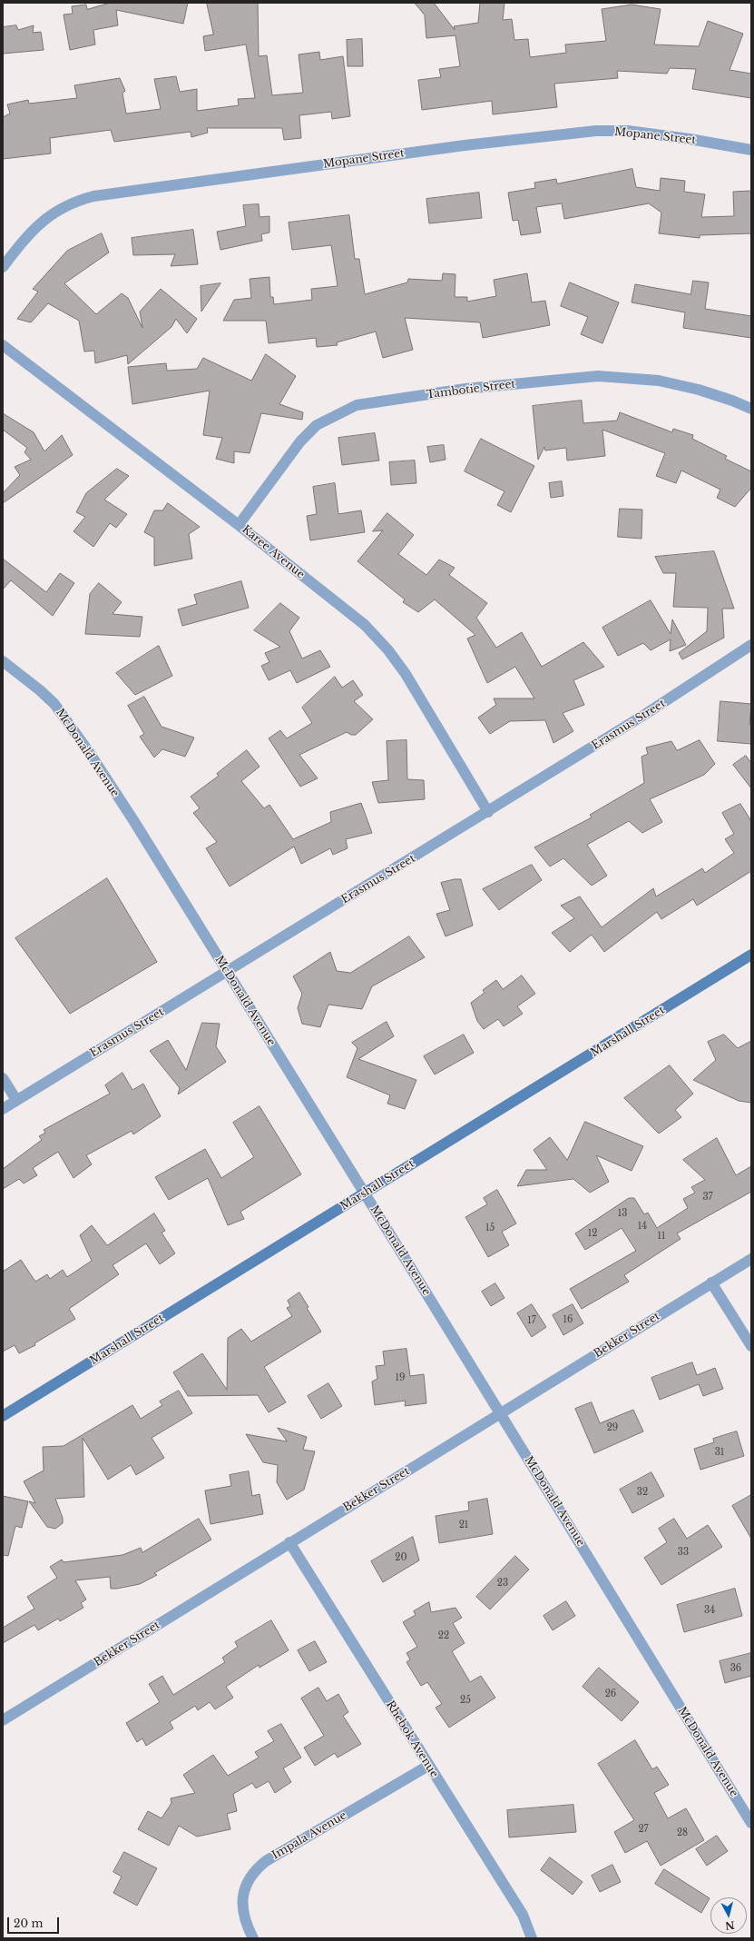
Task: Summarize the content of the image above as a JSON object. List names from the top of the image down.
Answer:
{
  "streets": {
    "street": [
      "Mopane Street",
      "Tambotie Street",
      "Karee Avenue",
      "Erasmus Street",
      "McDonald Avenue",
      "Marshall Street",
      "Bekker Street",
      "Rhebok Avenue",
      "Impala Avenue"
    ]
  },
  "crossings": [
    ["Tambotie Street", "Karee Avenue"],
    ["Karee Avenue", "Erasmus Street"],
    ["Erasmus Street", "McDonald Avenue"],
    ["McDonald Avenue", "Marshall Street"],
    ["McDonald Avenue", "Bekker Street"],
    ["Bekker Street", "Rhebok Avenue"],
    ["Rhebok Avenue", "Impala Avenue"]
  ],
  "house_numbers": [
    "37",
    "13",
    "14",
    "15",
    "12",
    "11",
    "16",
    "17",
    "19",
    "29",
    "31",
    "32",
    "21",
    "33",
    "20",
    "23",
    "34",
    "22",
    "36",
    "26",
    "25",
    "27",
    "28"
  ],
  "scale_bar": "20 m",
  "north": "bottom"
}
